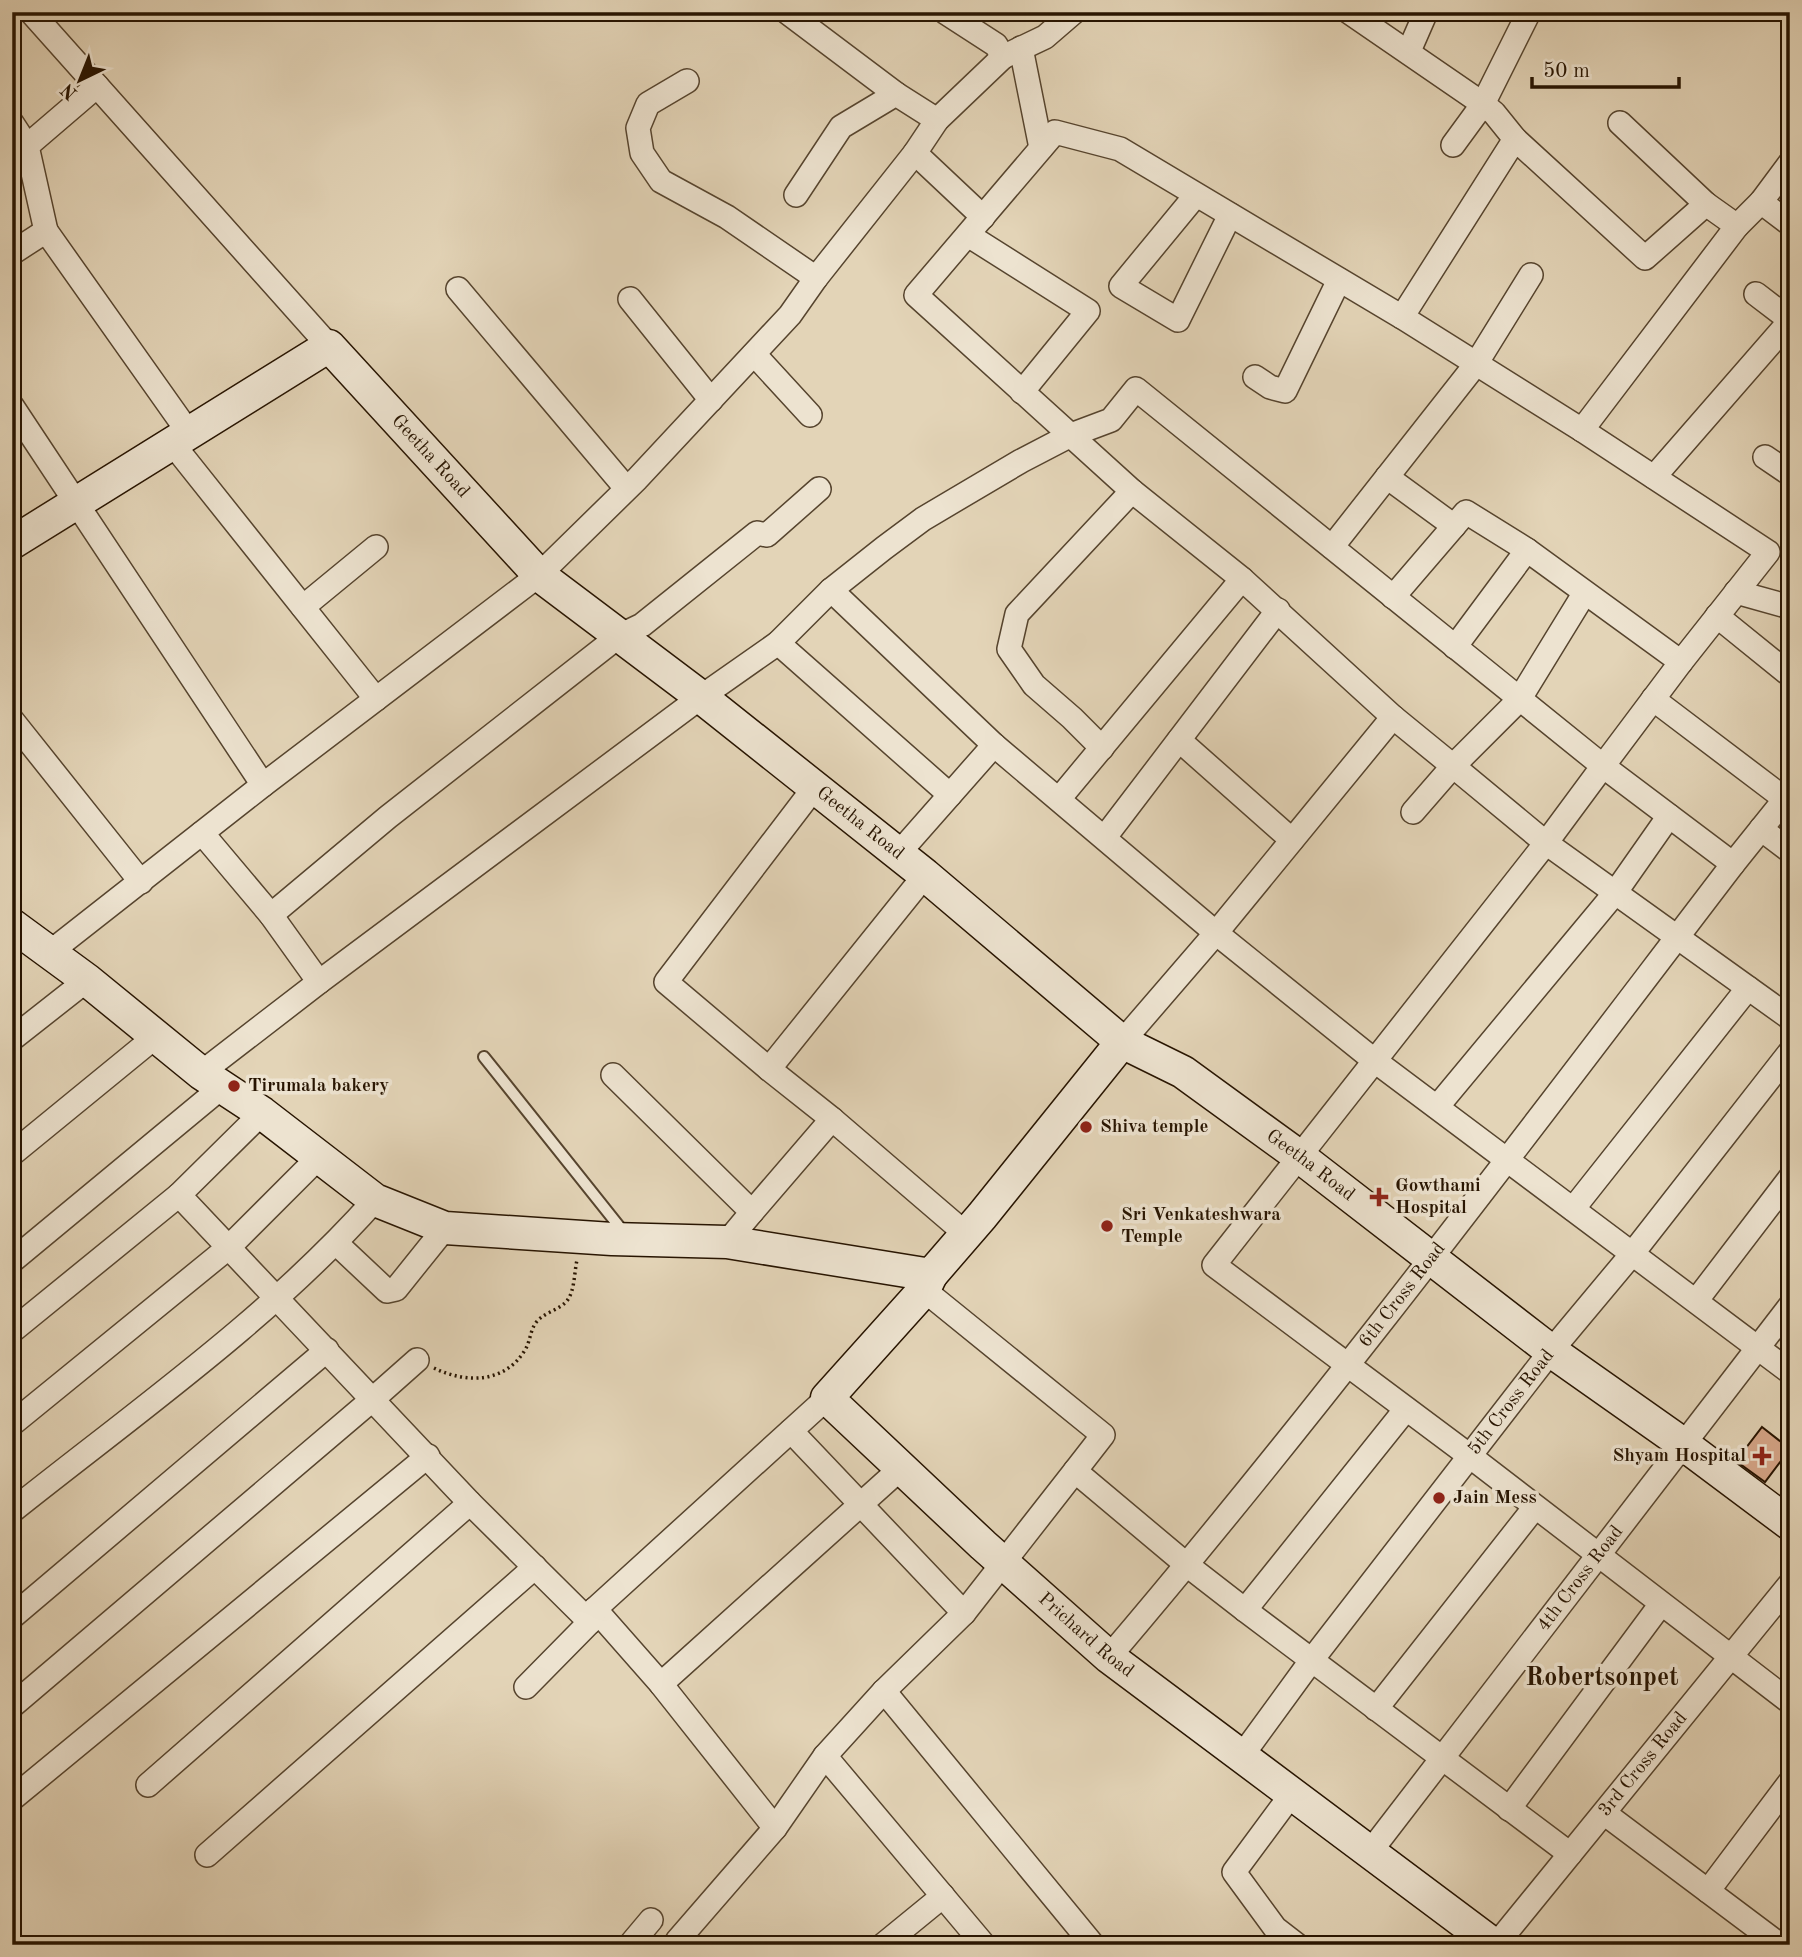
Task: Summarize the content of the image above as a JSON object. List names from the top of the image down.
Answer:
{
  "streets": {
    "street": [
      "Geetha Road",
      "6th Cross Road",
      "5th Cross Road",
      "4th Cross Road",
      "Prichard Road",
      "3rd Cross Road"
    ]
  },
  "crossings": [
    ["Geetha Road", "6th Cross Road"],
    ["Geetha Road", "5th Cross Road"],
    ["Geetha Road", "4th Cross Road"],
    ["6th Cross Road", "Prichard Road"],
    ["5th Cross Road", "Prichard Road"],
    ["4th Cross Road", "Prichard Road"],
    ["Prichard Road", "3rd Cross Road"]
  ],
  "districts": ["Robertsonpet"],
  "places": {
    "other": [
      "Tirumala bakery",
      "Shiva temple",
      "Sri Venkateshwara Temple",
      "Jain Mess"
    ],
    "health": ["Gowthami Hospital", "Shyam Hospital"]
  },
  "scale_bar": "50 m",
  "north": "bottom left"
}
